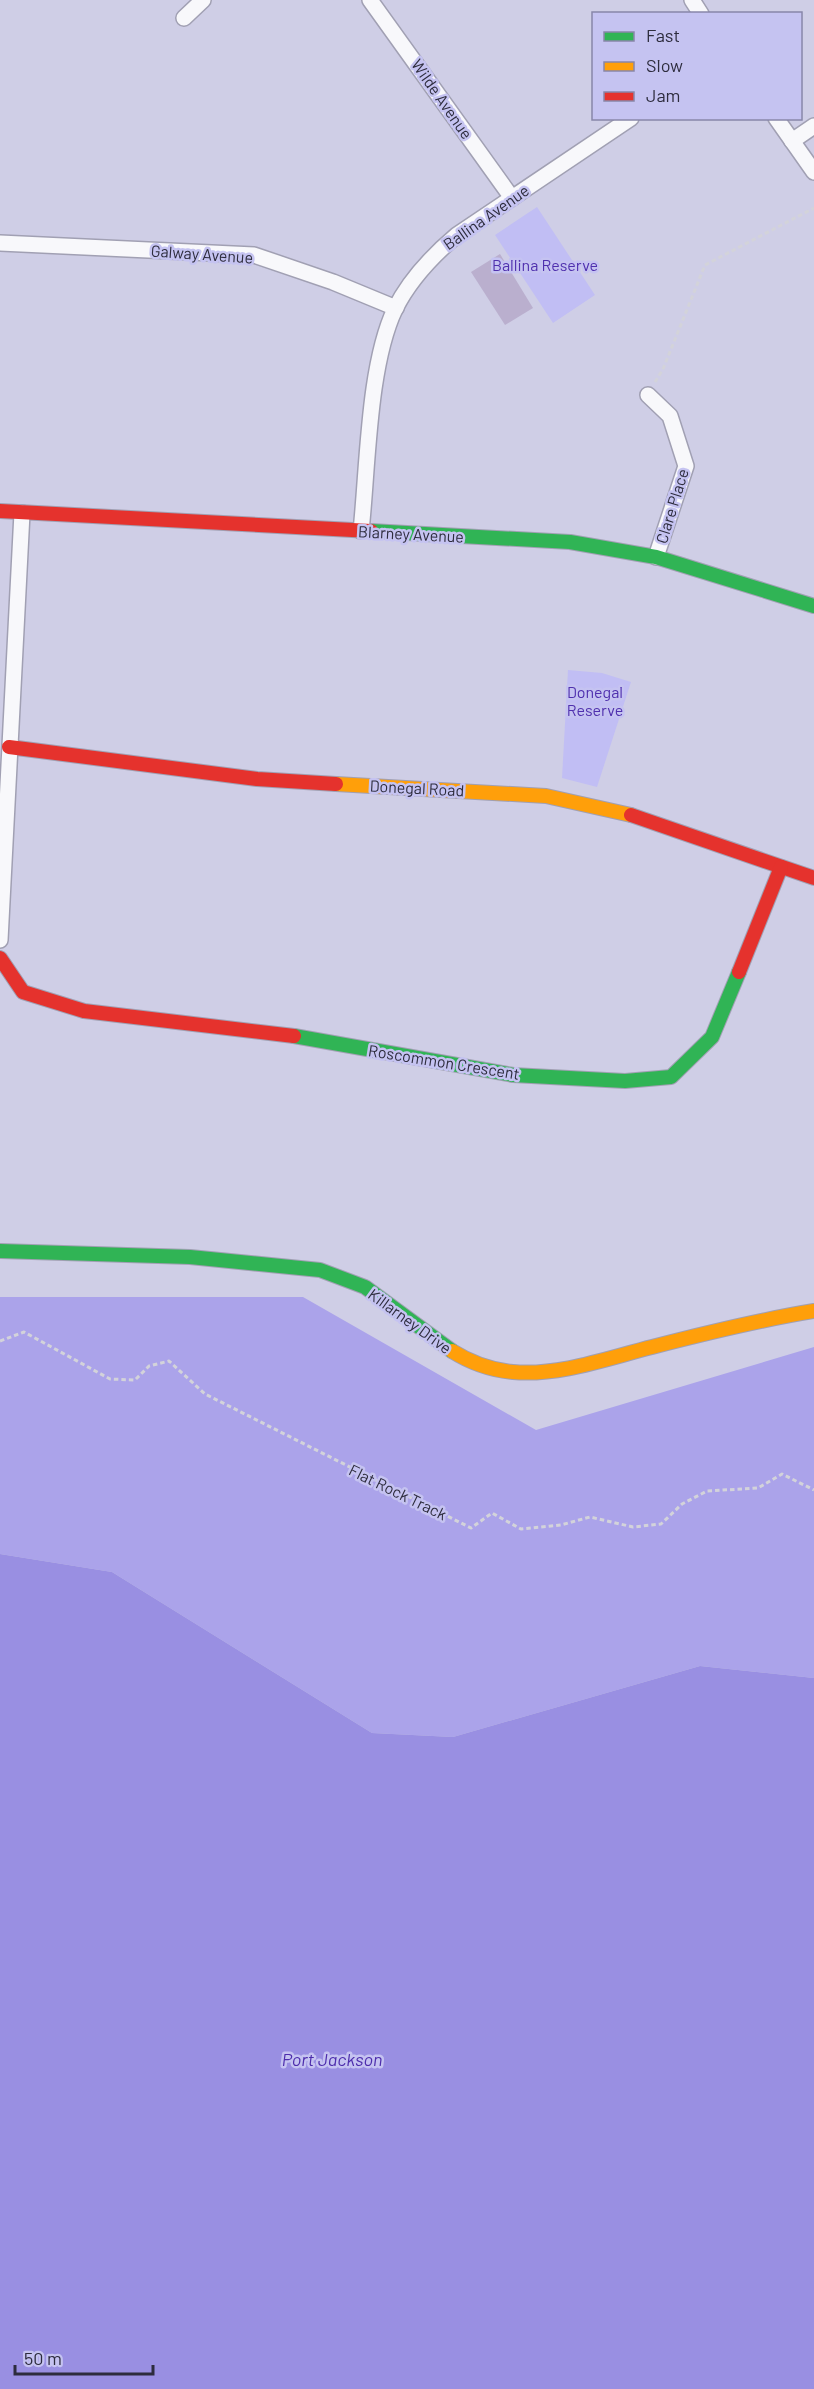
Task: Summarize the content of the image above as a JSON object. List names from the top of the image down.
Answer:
{
  "streets": {
    "street": [
      "Wilde Avenue",
      "Ballina Avenue",
      "Galway Avenue",
      "Clare Place",
      "Blarney Avenue",
      "Donegal Road",
      "Roscommon Crescent",
      "Killarney Drive"
    ],
    "path": ["Flat Rock Track"]
  },
  "crossings": [
    ["Wilde Avenue", "Ballina Avenue"],
    ["Ballina Avenue", "Galway Avenue"],
    ["Ballina Avenue", "Blarney Avenue"],
    ["Clare Place", "Blarney Avenue"],
    ["Donegal Road", "Roscommon Crescent"]
  ],
  "water": ["Port Jackson"],
  "parks": ["Ballina Reserve", "Donegal Reserve"],
  "legend": ["Fast", "Slow", "Jam"],
  "scale_bar": "50 m"
}
